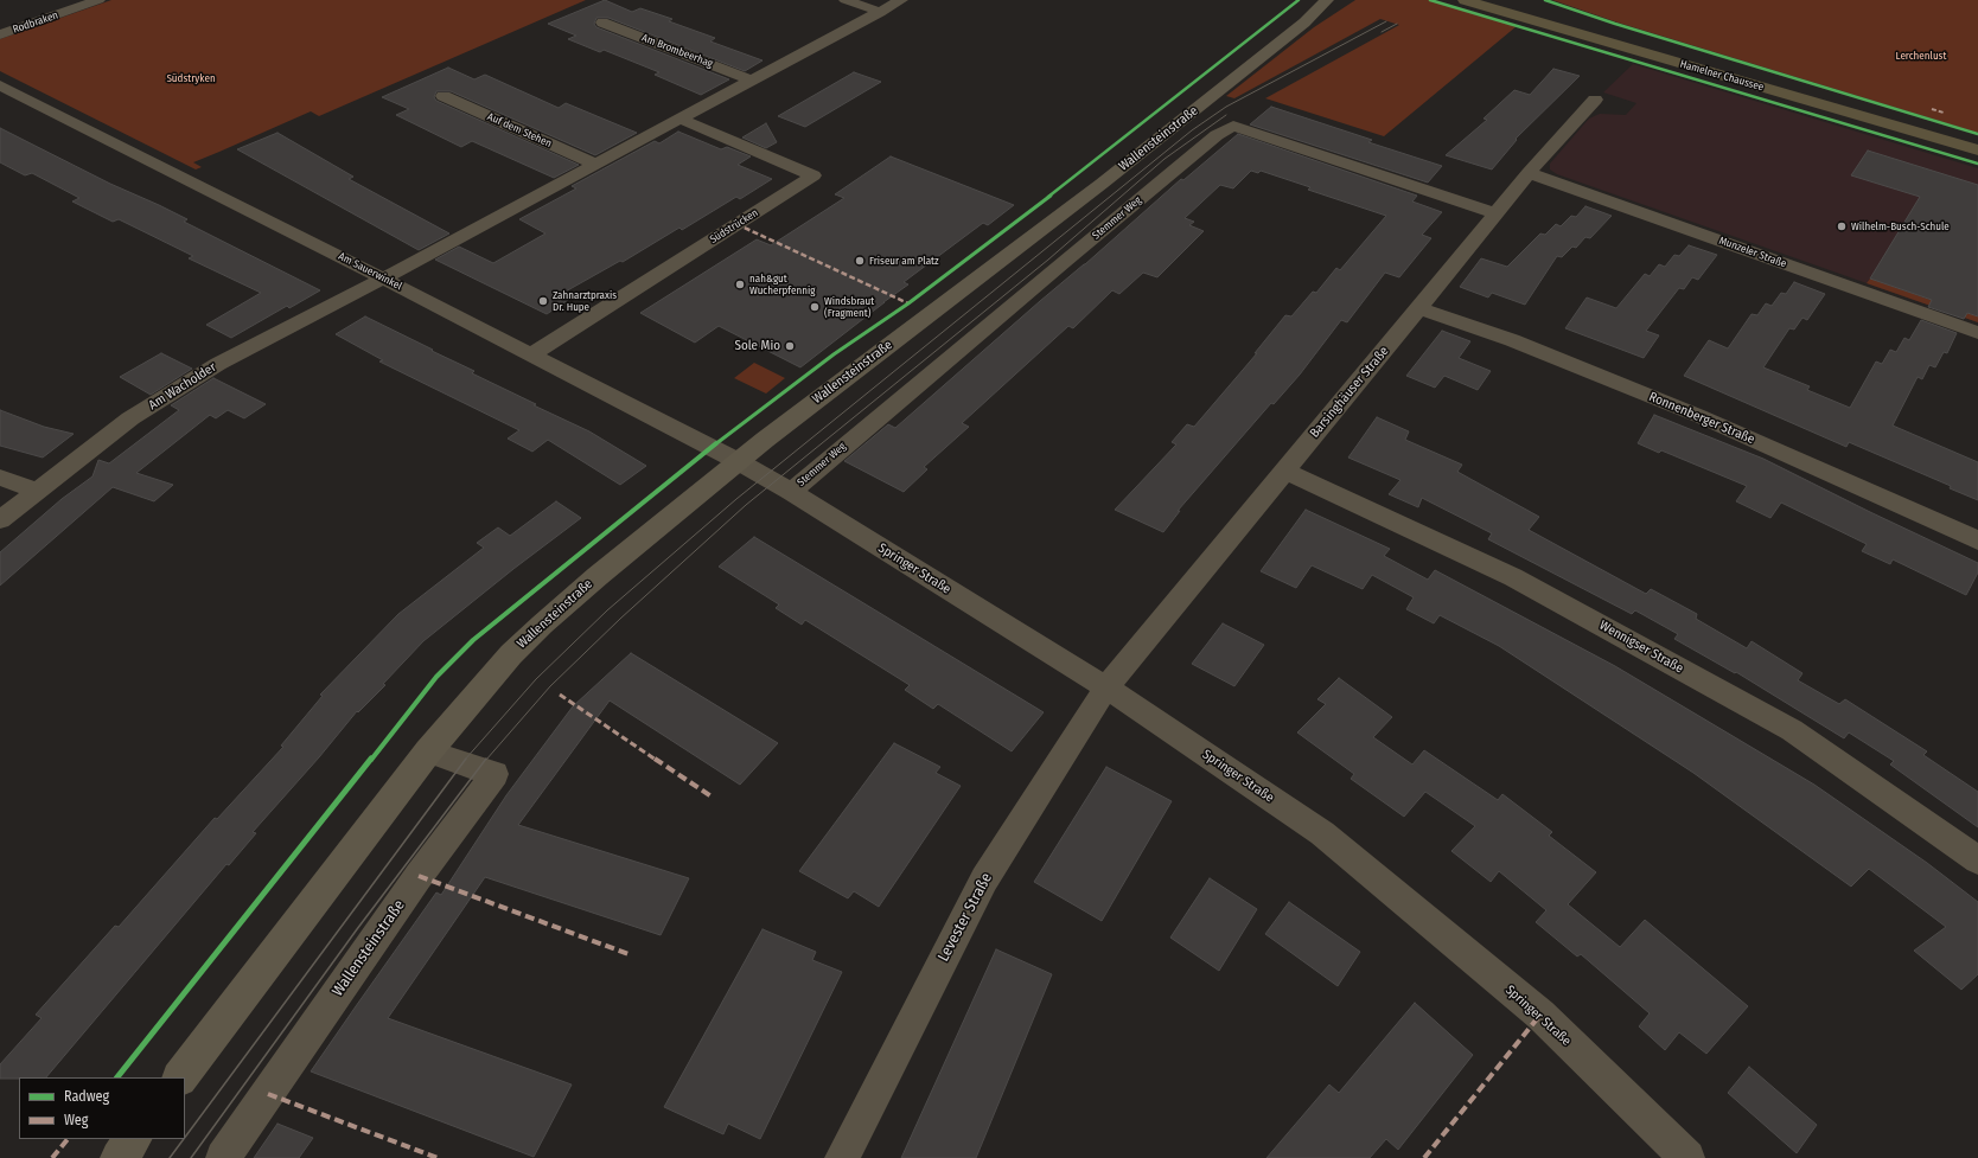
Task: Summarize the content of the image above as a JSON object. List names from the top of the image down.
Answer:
{
  "streets": {
    "main road": ["Hamelner Chaussee"],
    "street": [
      "Rodbraken",
      "Am Brombeerhag",
      "Auf dem Stehen",
      "Wallensteinstraße",
      "Stemmer Weg",
      "Südstrücken",
      "Munzeler Straße",
      "Am Sauerwinkel",
      "Am Wacholder",
      "Barsinghäuser Straße",
      "Ronnenberger Straße",
      "Springer Straße",
      "Wennigser Straße",
      "Levester Straße"
    ]
  },
  "crossings": [
    ["Wallensteinstraße", "Am Sauerwinkel"],
    ["Wallensteinstraße", "Springer Straße"],
    ["Stemmer Weg", "Barsinghäuser Straße"],
    ["Stemmer Weg", "Springer Straße"],
    ["Südstrücken", "Am Sauerwinkel"],
    ["Munzeler Straße", "Barsinghäuser Straße"],
    ["Am Sauerwinkel", "Am Wacholder"],
    ["Am Sauerwinkel", "Springer Straße"],
    ["Barsinghäuser Straße", "Ronnenberger Straße"],
    ["Barsinghäuser Straße", "Springer Straße"],
    ["Barsinghäuser Straße", "Wennigser Straße"],
    ["Barsinghäuser Straße", "Levester Straße"],
    ["Springer Straße", "Levester Straße"]
  ],
  "parks": ["Lerchenlust", "Südstryken"],
  "places": [
    "Wilhelm-Busch-Schule",
    "Friseur am Platz",
    "nah&gut Wucherpfennig",
    "Zahnarztpraxis Dr. Hupe",
    "Windsbraut (Fragment)",
    "Sole Mio"
  ],
  "legend": ["Radweg", "Weg"]
}
